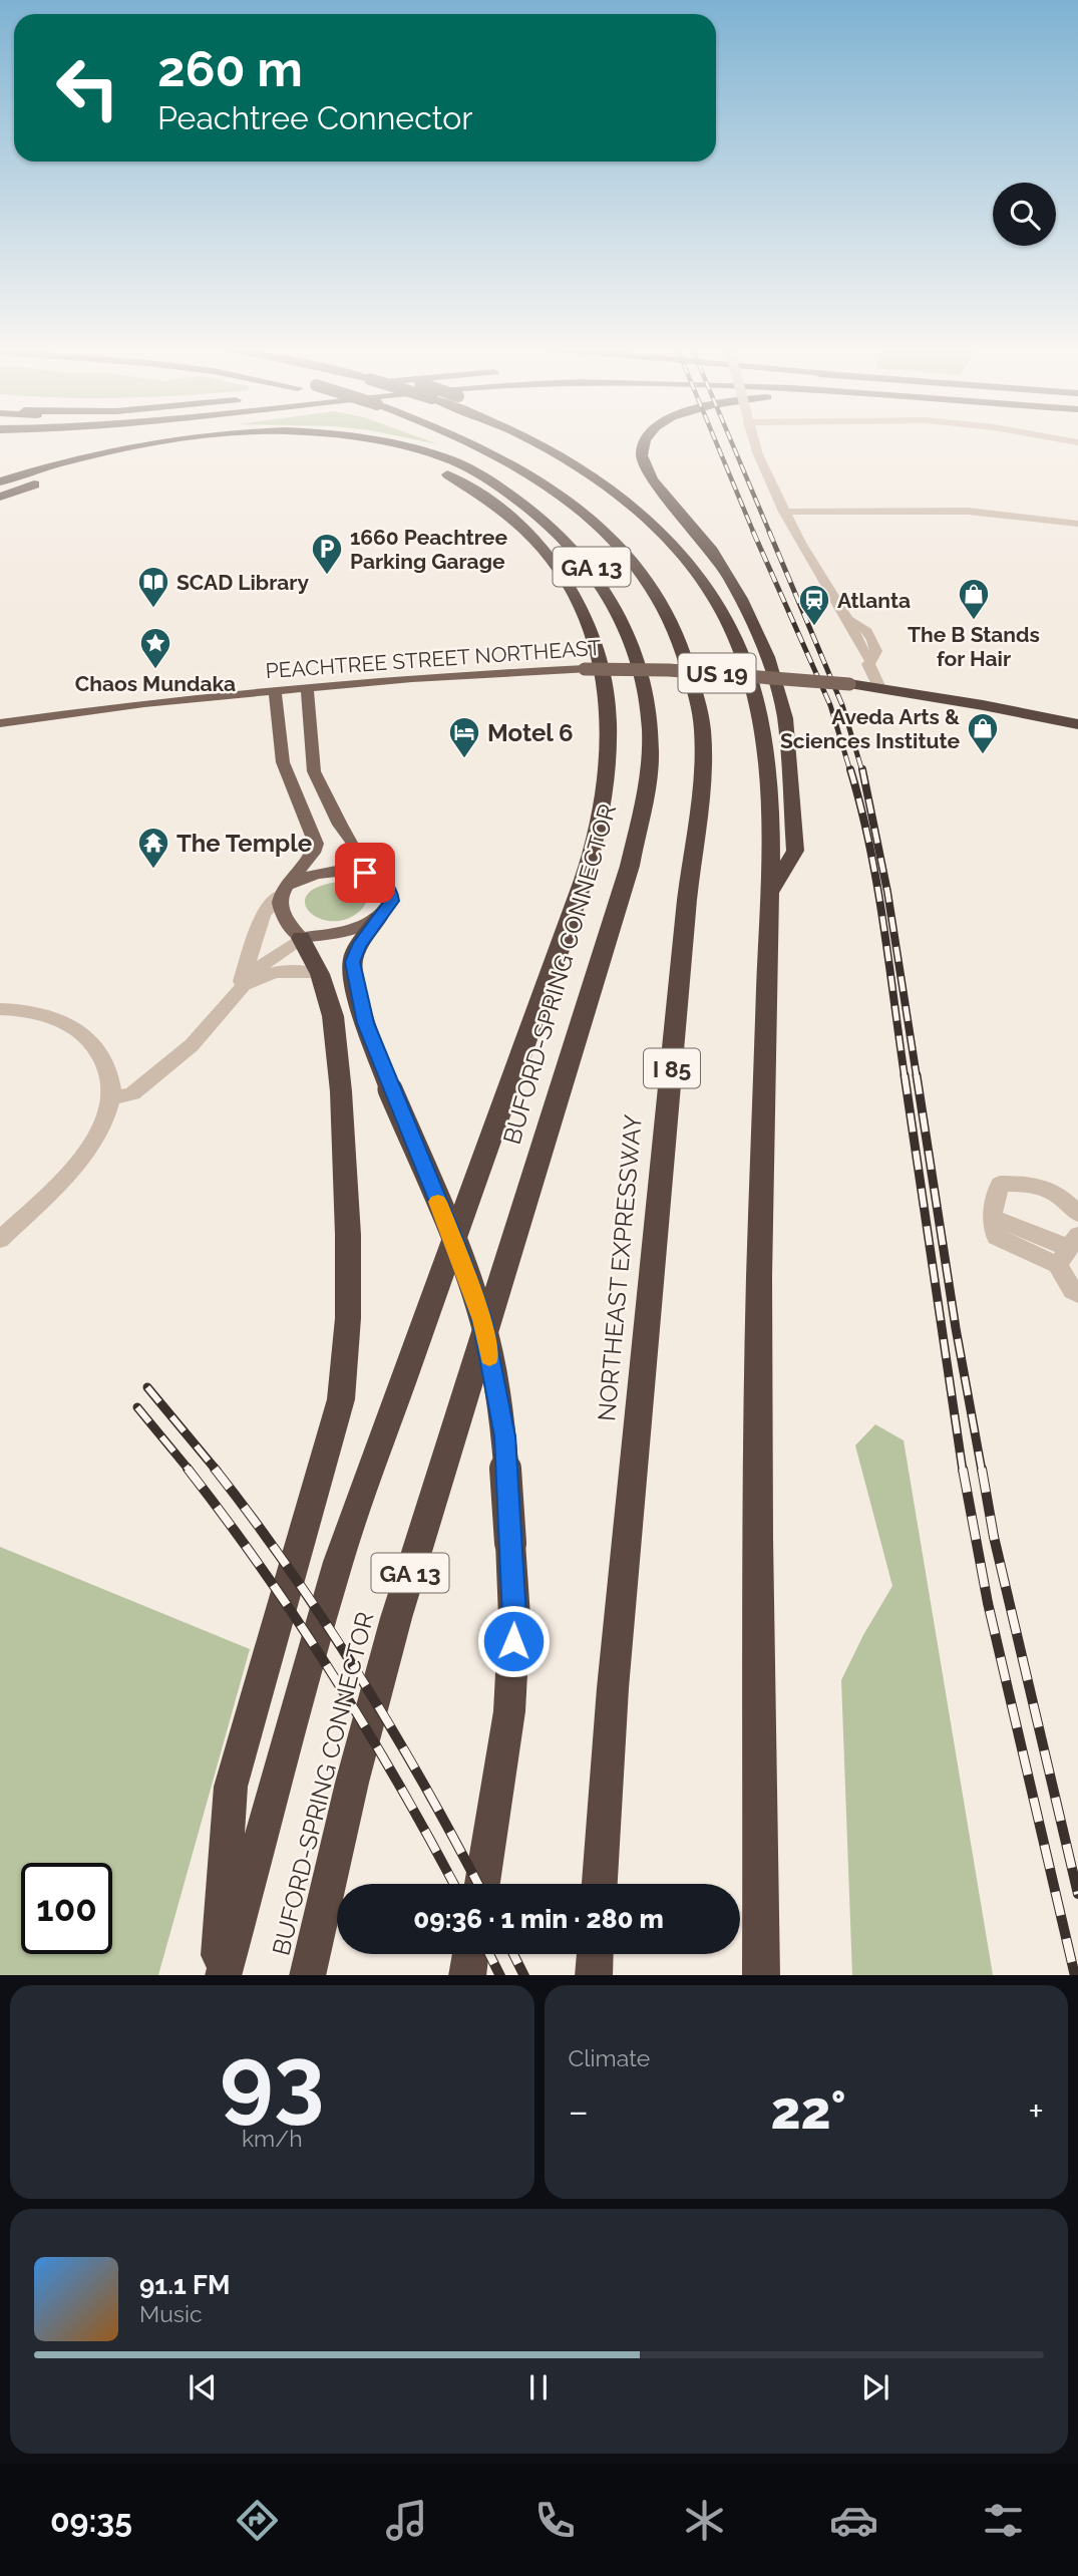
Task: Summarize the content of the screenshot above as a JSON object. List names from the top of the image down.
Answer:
{
  "streets": {
    "highway": [
      "GA 13",
      "PEACHTREE STREET NORTHEAST",
      "US 19",
      "BUFORD-SPRING CONNECTOR",
      "I 85",
      "NORTHEAST EXPRESSWAY"
    ]
  },
  "places": {
    "parking": ["1660 Peachtree Parking Garage"],
    "library": ["SCAD Library"],
    "shop": ["The B Stands for Hair", "Aveda Arts & Sciences Institute"],
    "station": ["Atlanta"],
    "place": ["Chaos Mundaka"],
    "hotel": ["Motel 6"],
    "temple": ["The Temple"]
  },
  "page": {
    "turn": ["260 m", "Peachtree Connector"],
    "limit": "100",
    "trip": "09:36 · 1 min · 280 m",
    "tile": [
      ["93", "km/h"],
      "Climate"
    ],
    "heat": ["−", "22°", "+"],
    "song": ["91.1 FM", "Music"],
    "tabs": "09:35"
  }
}
